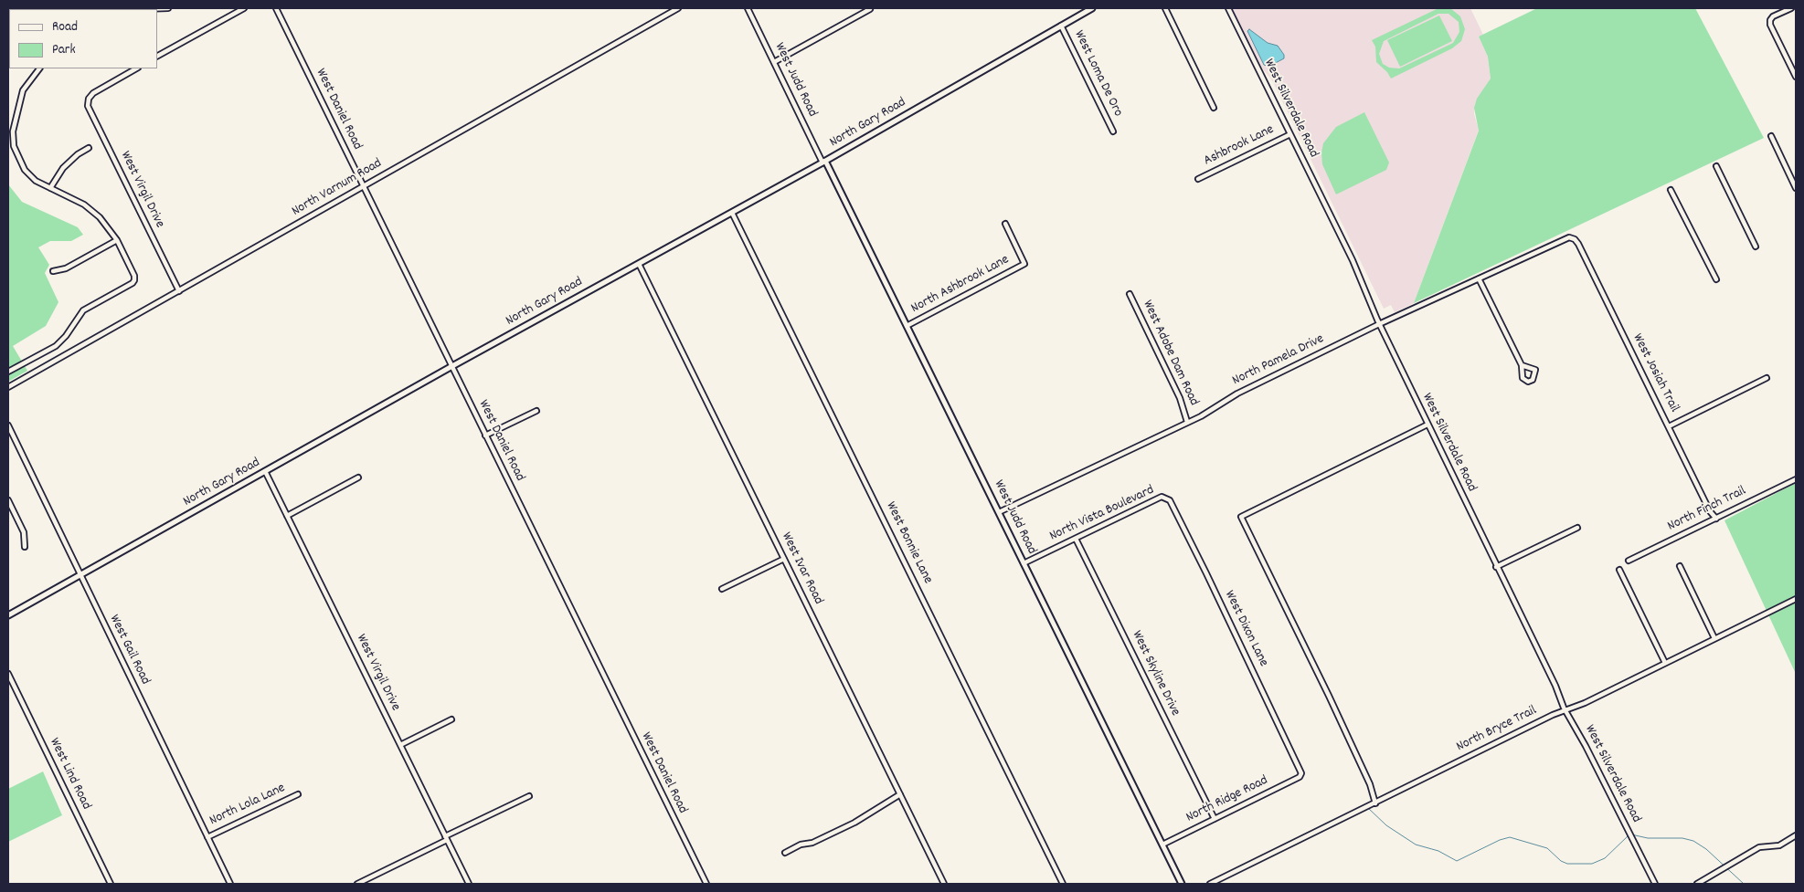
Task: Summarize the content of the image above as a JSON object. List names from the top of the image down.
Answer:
{
  "streets": {
    "street": [
      "West Loma De Oro",
      "West Judd Road",
      "West Silverdale Road",
      "West Daniel Road",
      "North Gary Road",
      "Ashbrook Lane",
      "North Varnum Road",
      "West Virgil Drive",
      "North Ashbrook Lane",
      "West Adobe Dam Road",
      "North Pamela Drive",
      "West Josiah Trail",
      "North Finch Trail",
      "North Vista Boulevard",
      "West Bonnie Lane",
      "West Ivar Road",
      "West Dixon Lane",
      "West Gail Road",
      "West Skyline Drive",
      "North Bryce Trail",
      "West Lind Road",
      "North Ridge Road",
      "North Lola Lane"
    ]
  },
  "crossings": [
    ["West Loma De Oro", "North Gary Road"],
    ["West Judd Road", "North Gary Road"],
    ["West Judd Road", "North Ashbrook Lane"],
    ["West Judd Road", "North Pamela Drive"],
    ["West Judd Road", "North Vista Boulevard"],
    ["West Judd Road", "North Ridge Road"],
    ["West Silverdale Road", "Ashbrook Lane"],
    ["West Silverdale Road", "North Pamela Drive"],
    ["West Silverdale Road", "North Bryce Trail"],
    ["West Daniel Road", "North Gary Road"],
    ["West Daniel Road", "North Varnum Road"],
    ["North Gary Road", "West Virgil Drive"],
    ["North Gary Road", "West Bonnie Lane"],
    ["North Gary Road", "West Ivar Road"],
    ["North Gary Road", "West Gail Road"],
    ["North Varnum Road", "West Virgil Drive"],
    ["West Adobe Dam Road", "North Pamela Drive"],
    ["North Pamela Drive", "West Josiah Trail"],
    ["West Josiah Trail", "North Finch Trail"],
    ["North Vista Boulevard", "West Dixon Lane"],
    ["North Vista Boulevard", "West Skyline Drive"],
    ["West Dixon Lane", "North Ridge Road"],
    ["West Gail Road", "North Lola Lane"],
    ["West Skyline Drive", "North Ridge Road"]
  ],
  "legend": ["Road", "Park"]
}
